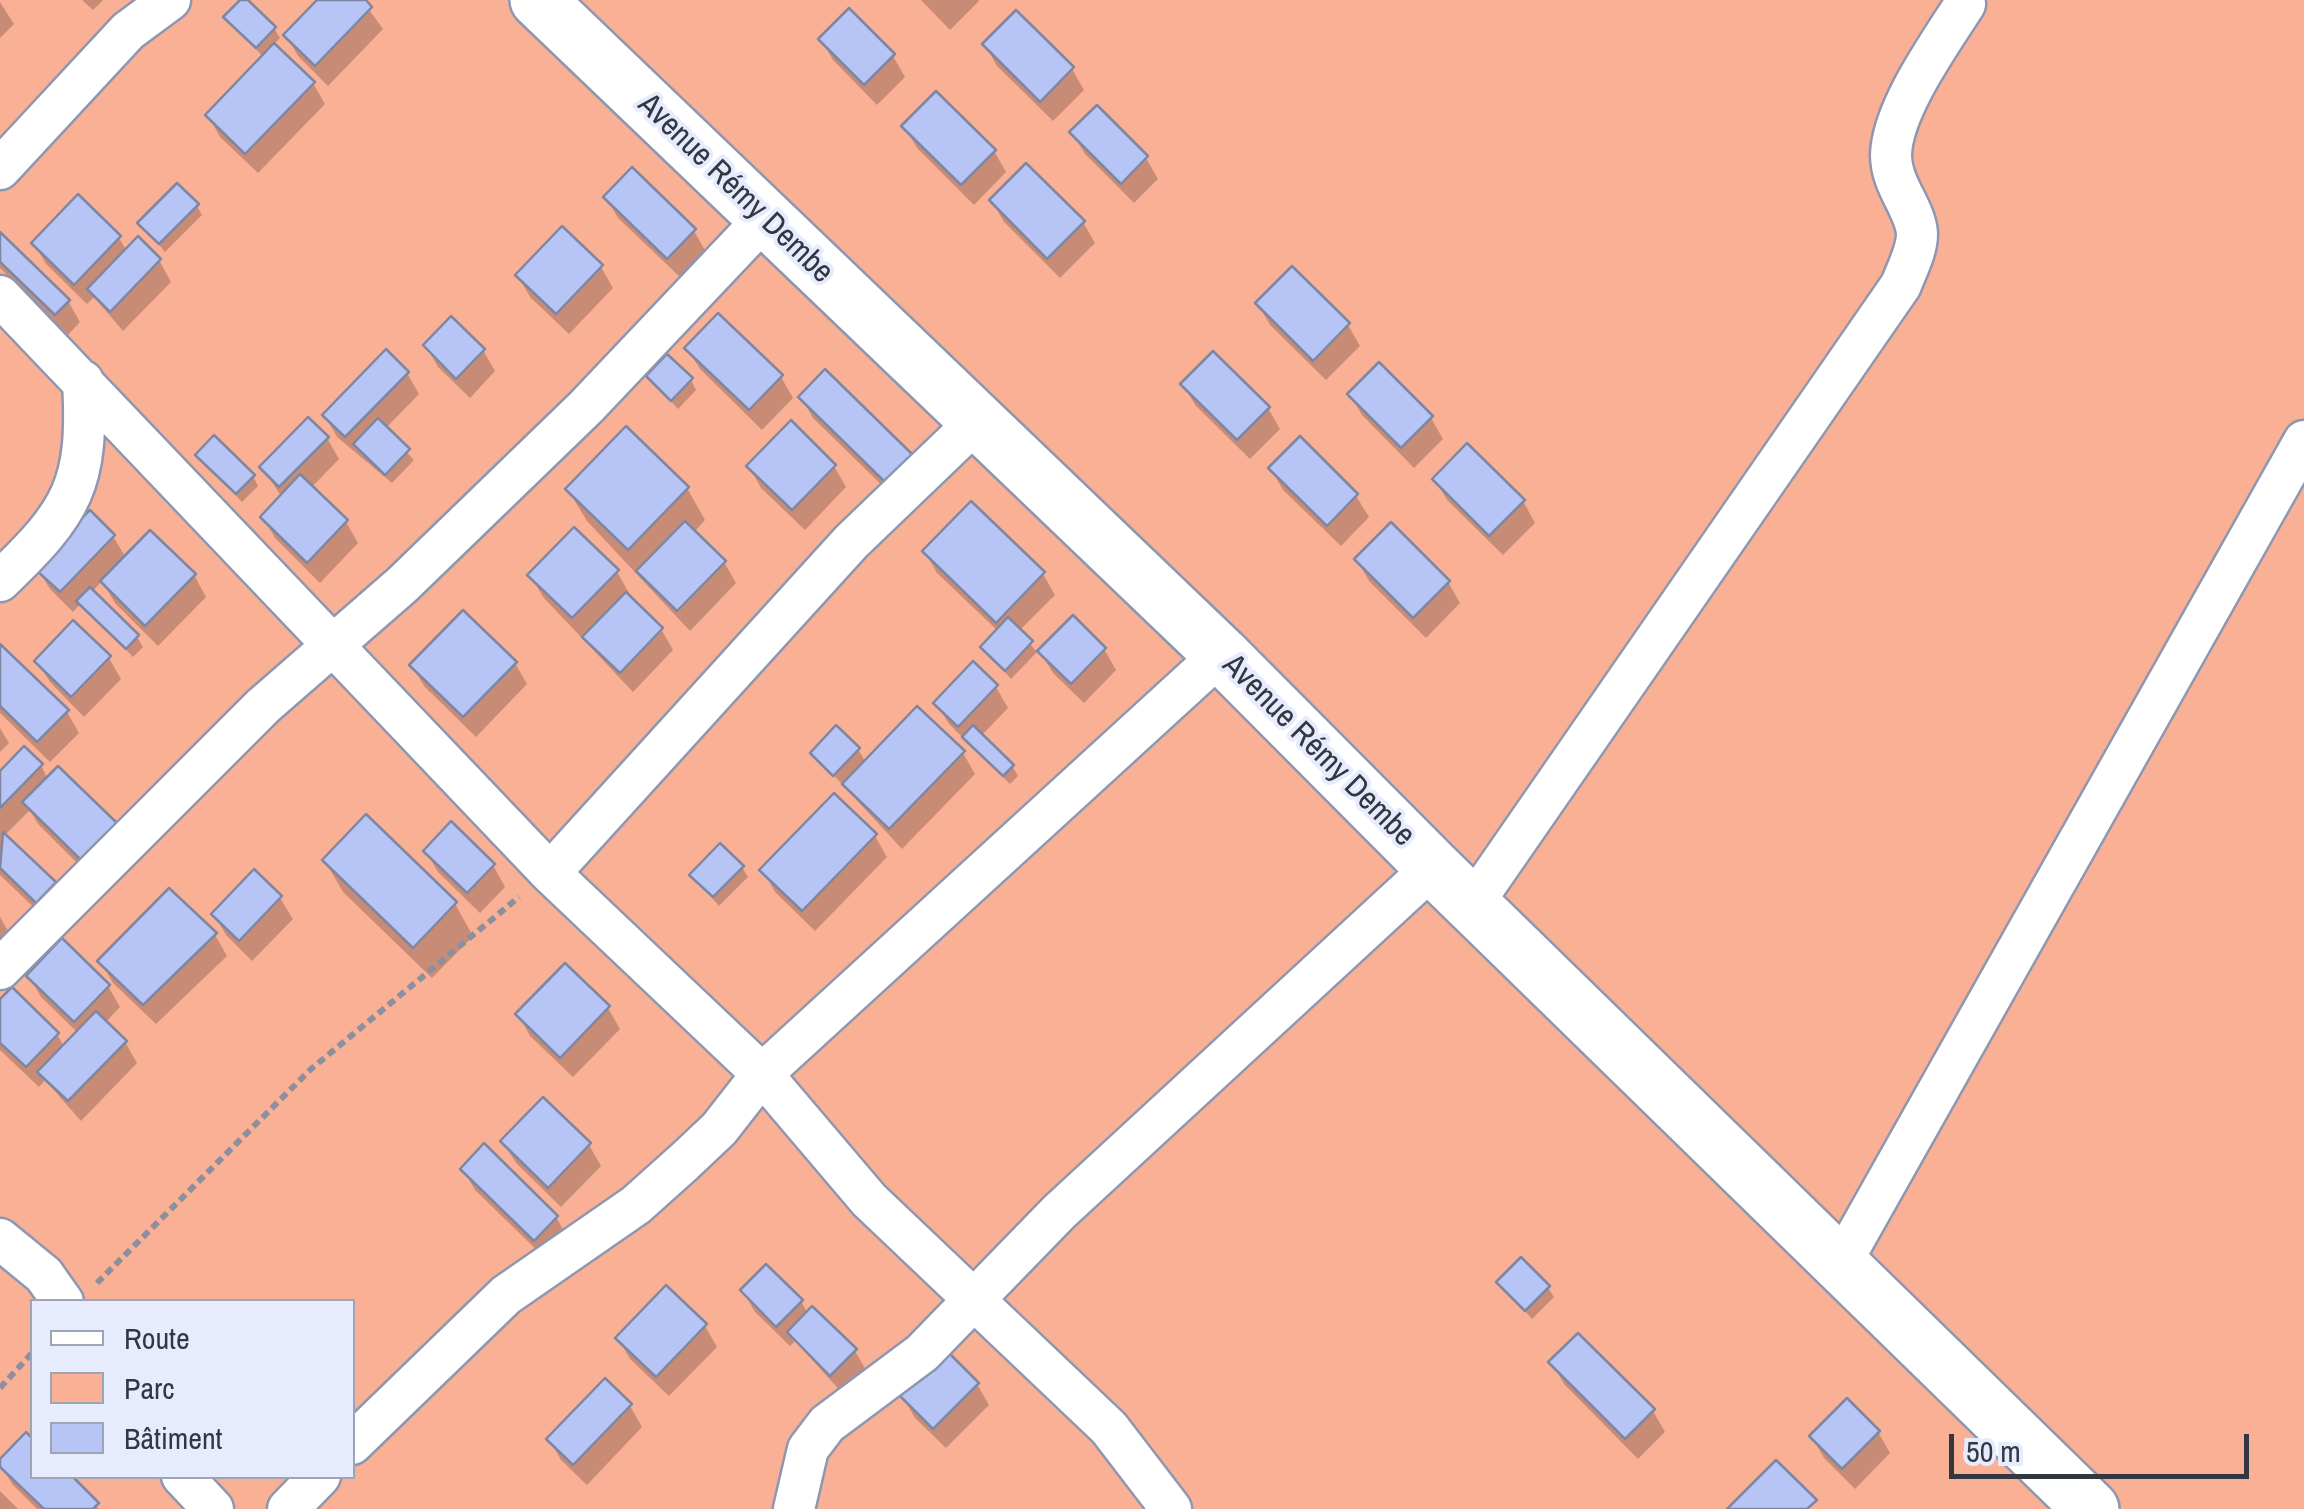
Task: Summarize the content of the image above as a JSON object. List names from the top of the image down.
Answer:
{
  "streets": {
    "street": ["Avenue Rémy Dembe"]
  },
  "legend": ["Route", "Parc", "Bâtiment"],
  "scale_bar": "50 m"
}
